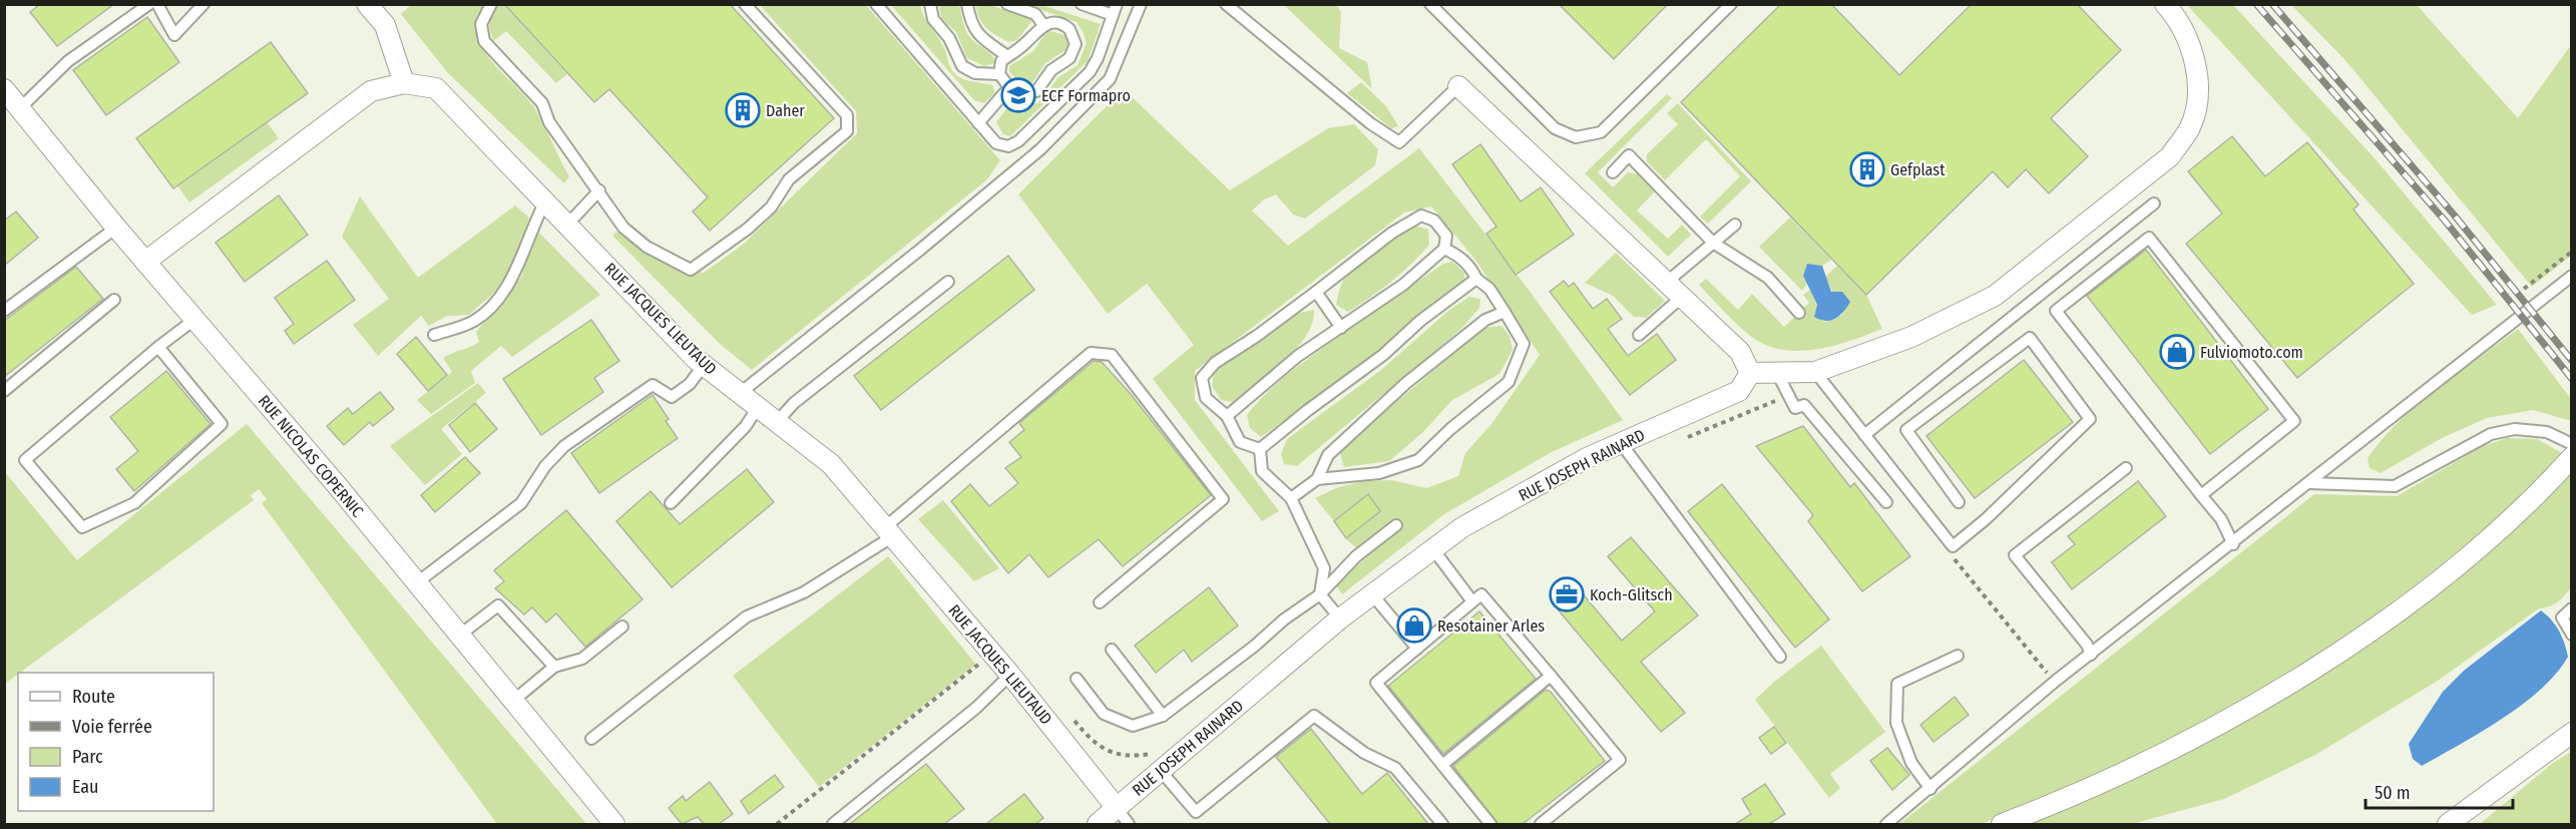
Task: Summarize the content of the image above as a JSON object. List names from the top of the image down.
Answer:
{
  "streets": {
    "street": ["RUE JACQUES LIEUTAUD", "RUE NICOLAS COPERNIC", "RUE JOSEPH RAINARD"]
  },
  "crossings": [
    ["RUE JACQUES LIEUTAUD", "RUE NICOLAS COPERNIC"],
    ["RUE JACQUES LIEUTAUD", "RUE JOSEPH RAINARD"]
  ],
  "places": {
    "school or university": ["ECF Formapro"],
    "building": ["Daher", "Gefplast"],
    "shop": ["Fulviomoto.com", "Resotainer Arles"],
    "office": ["Koch-Glitsch"]
  },
  "legend": [
    "Route",
    "Voie ferrée",
    "Parc",
    "Eau"
  ],
  "scale_bar": "50 m"
}
